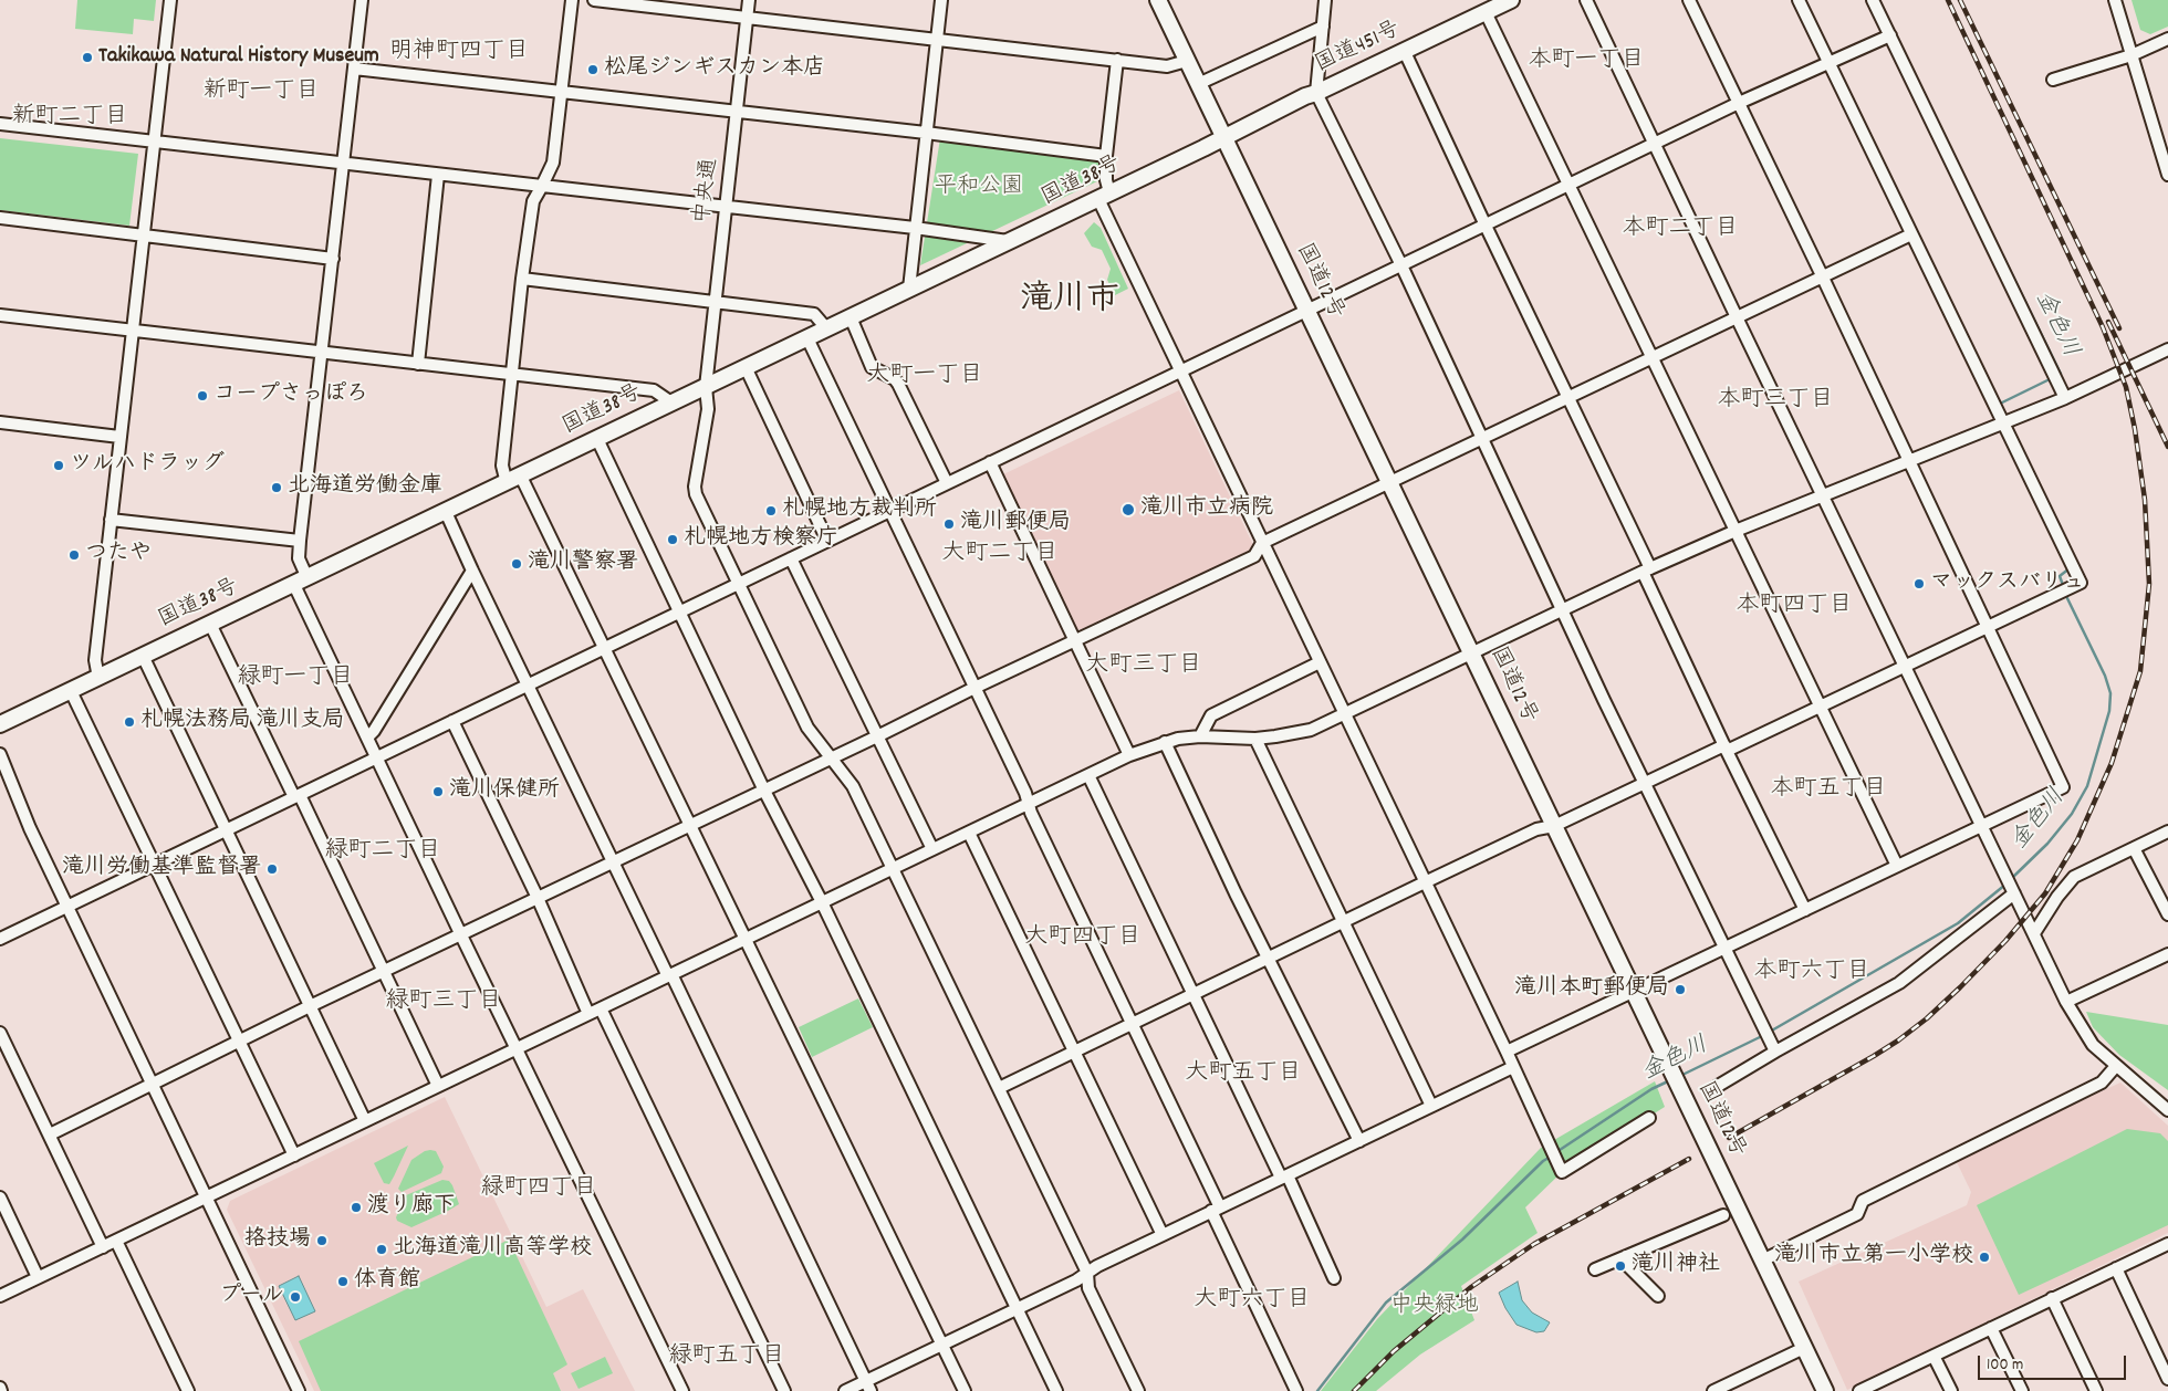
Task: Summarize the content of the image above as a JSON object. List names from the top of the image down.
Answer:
{
  "streets": {
    "highway": ["国道451号", "国道38号", "国道12号"],
    "street": ["中央通"]
  },
  "crossings": [
    ["国道451号", "国道38号"],
    ["国道451号", "国道12号"],
    ["国道38号", "中央通"],
    ["国道38号", "国道12号"]
  ],
  "districts": [
    "明神町四丁目",
    "本町一丁目",
    "新町一丁目",
    "新町二丁目",
    "本町二丁目",
    "滝川市",
    "大町一丁目",
    "本町三丁目",
    "大町二丁目",
    "本町四丁目",
    "大町三丁目",
    "緑町一丁目",
    "本町五丁目",
    "緑町二丁目",
    "大町四丁目",
    "本町六丁目",
    "緑町三丁目",
    "大町五丁目",
    "緑町四丁目",
    "大町六丁目",
    "緑町五丁目"
  ],
  "water": ["金色川"],
  "parks": ["平和公園", "中央緑地"],
  "places": [
    "Takikawa Natural History Museum",
    "松尾ジンギスカン本店",
    "コープさっぽろ",
    "ツルハドラッグ",
    "北海道労働金庫",
    "滝川市立病院",
    "札幌地方裁判所",
    "滝川郵便局",
    "札幌地方検察庁",
    "つたや",
    "滝川警察署",
    "マックスバリュ",
    "札幌法務局 滝川支局",
    "滝川保健所",
    "滝川労働基準監督署",
    "滝川本町郵便局",
    "渡り廊下",
    "挌技場",
    "北海道滝川高等学校",
    "滝川市立第一小学校",
    "滝川神社",
    "体育館",
    "プール"
  ],
  "scale_bar": "100 m"
}
